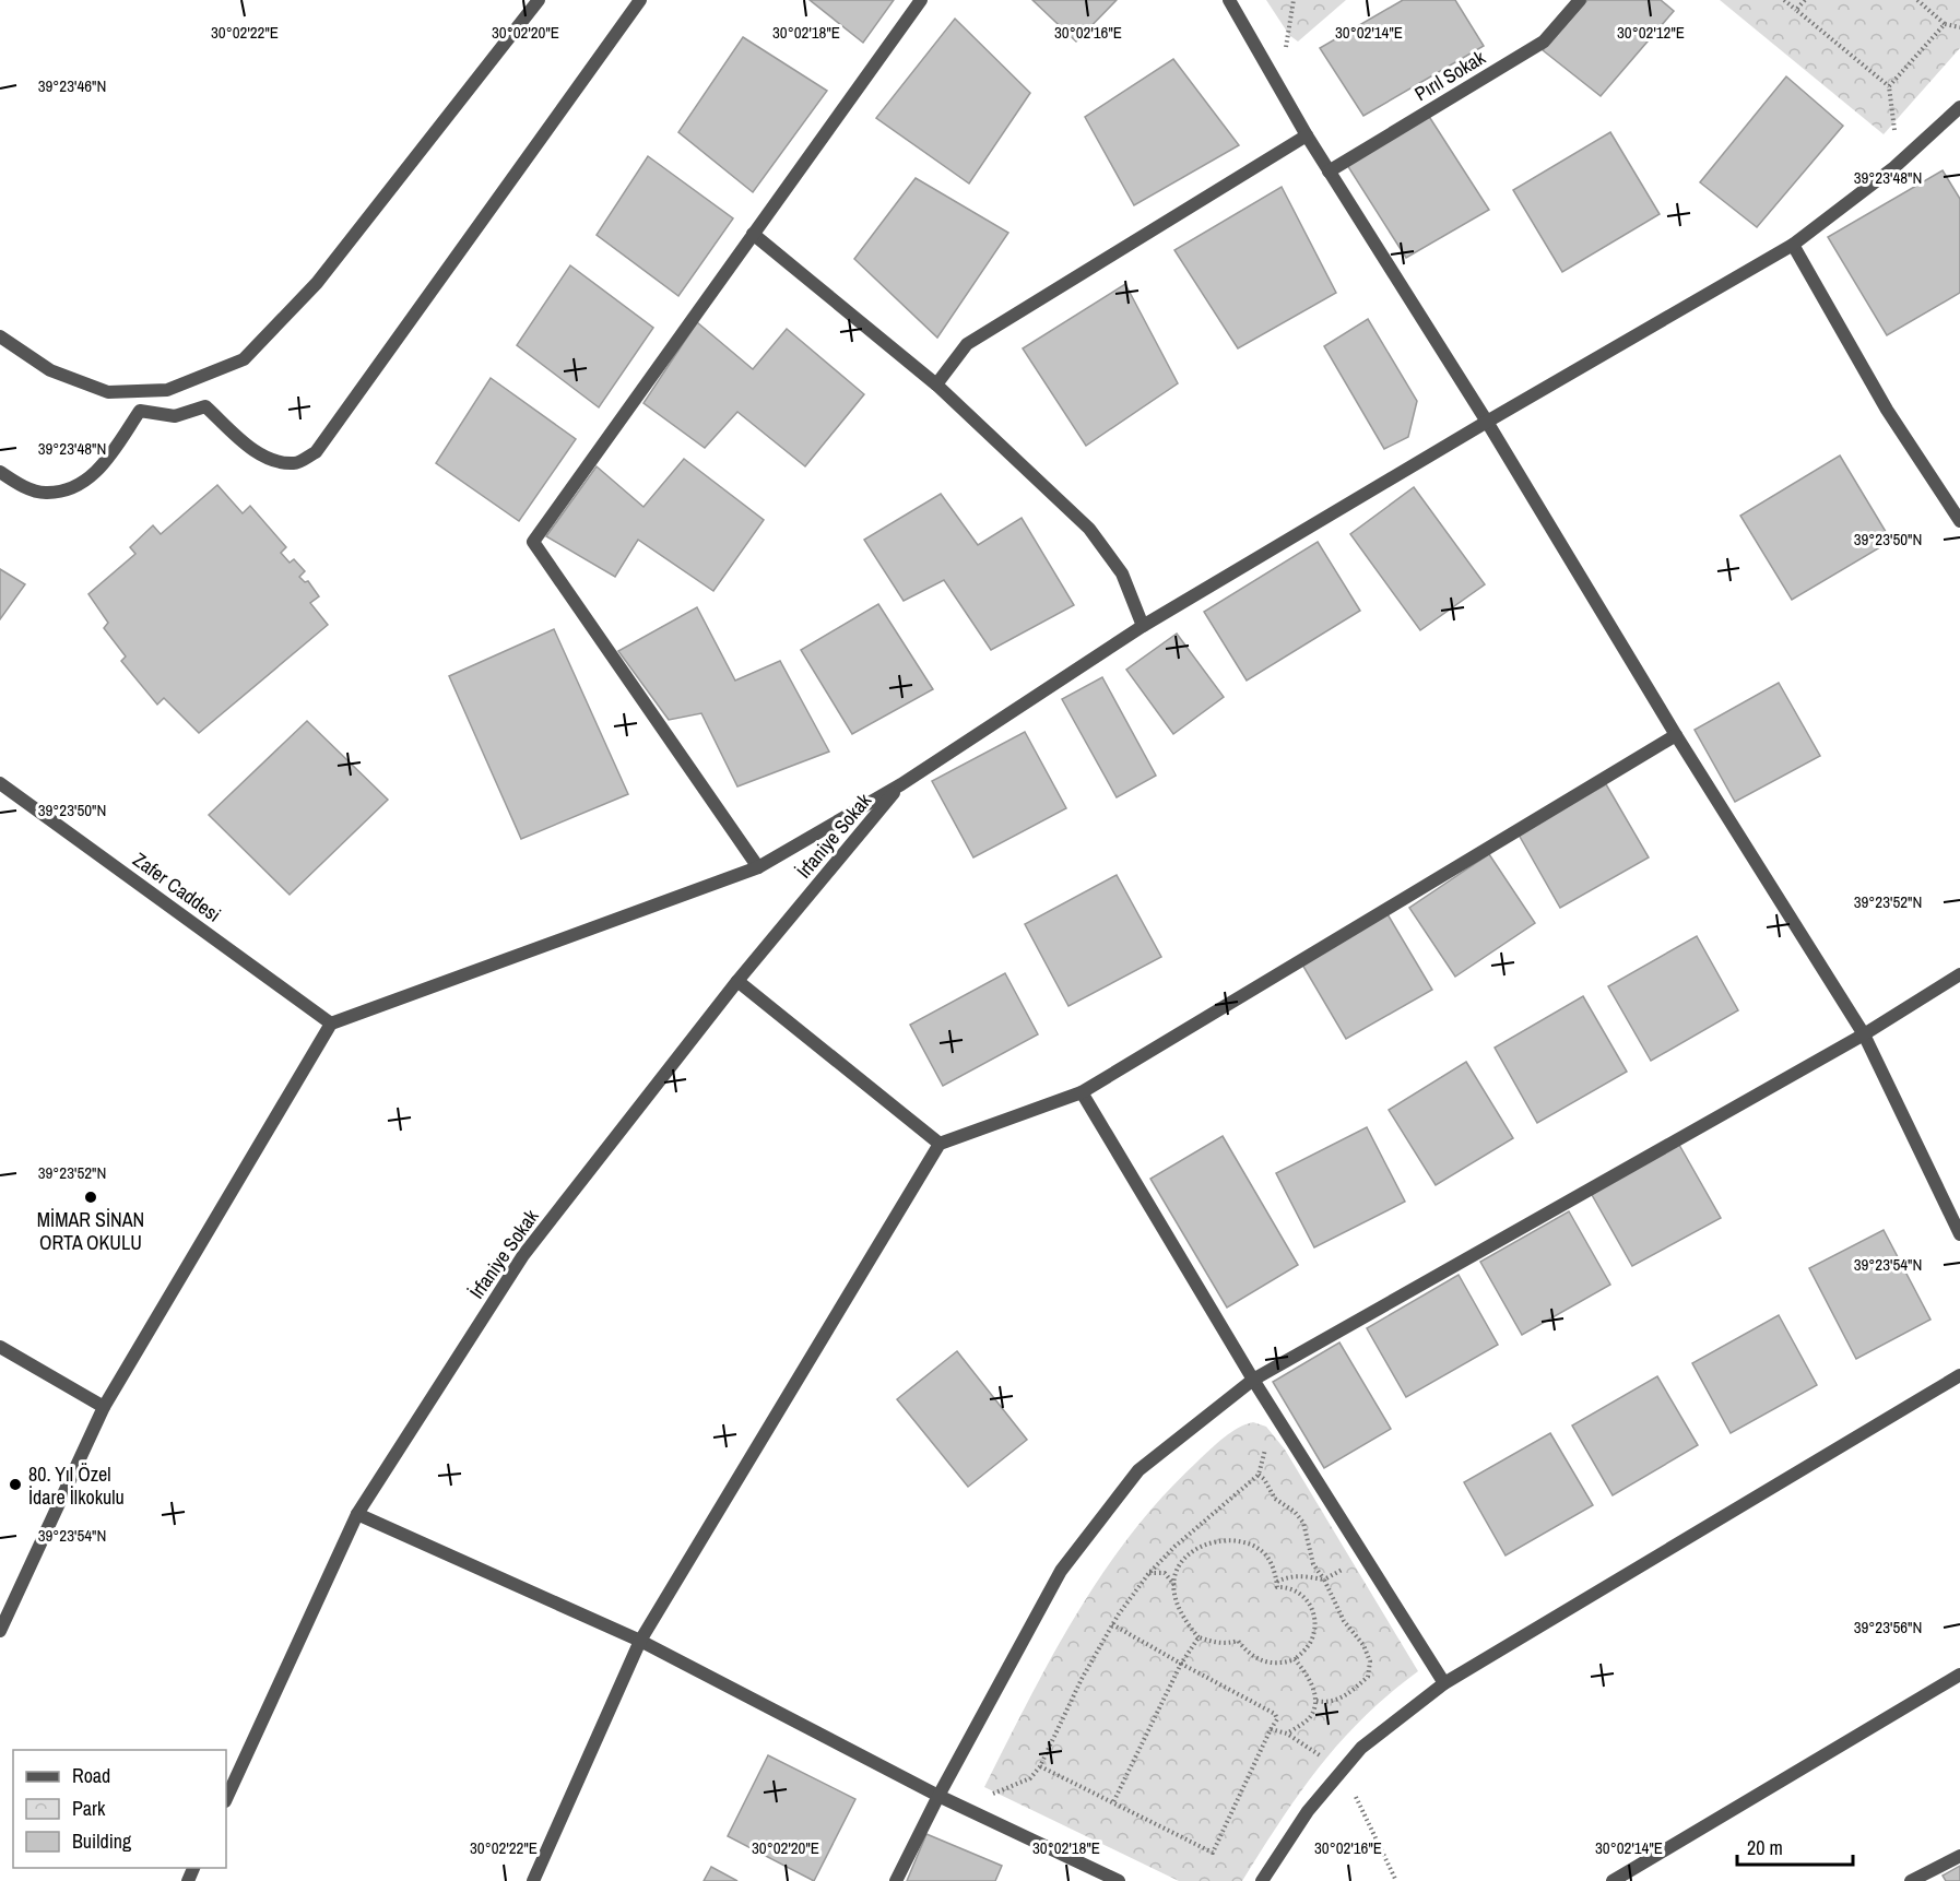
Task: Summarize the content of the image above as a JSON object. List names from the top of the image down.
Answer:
{
  "streets": {
    "street": ["Pırıl Sokak", "İrfaniye Sokak", "Zafer Caddesi"]
  },
  "places": ["MİMAR SİNAN ORTA OKULU", "80. Yıl Özel İdare İlkokulu"],
  "legend": ["Road", "Park", "Building"],
  "scale_bar": "20 m",
  "coordinates": [
    "30°02'22\"E",
    "30°02'20\"E",
    "30°02'18\"E",
    "30°02'16\"E",
    "30°02'14\"E",
    "30°02'12\"E",
    "39°23'46\"N",
    "39°23'48\"N",
    "39°23'50\"N",
    "39°23'52\"N",
    "39°23'54\"N",
    "39°23'56\"N"
  ]
}
